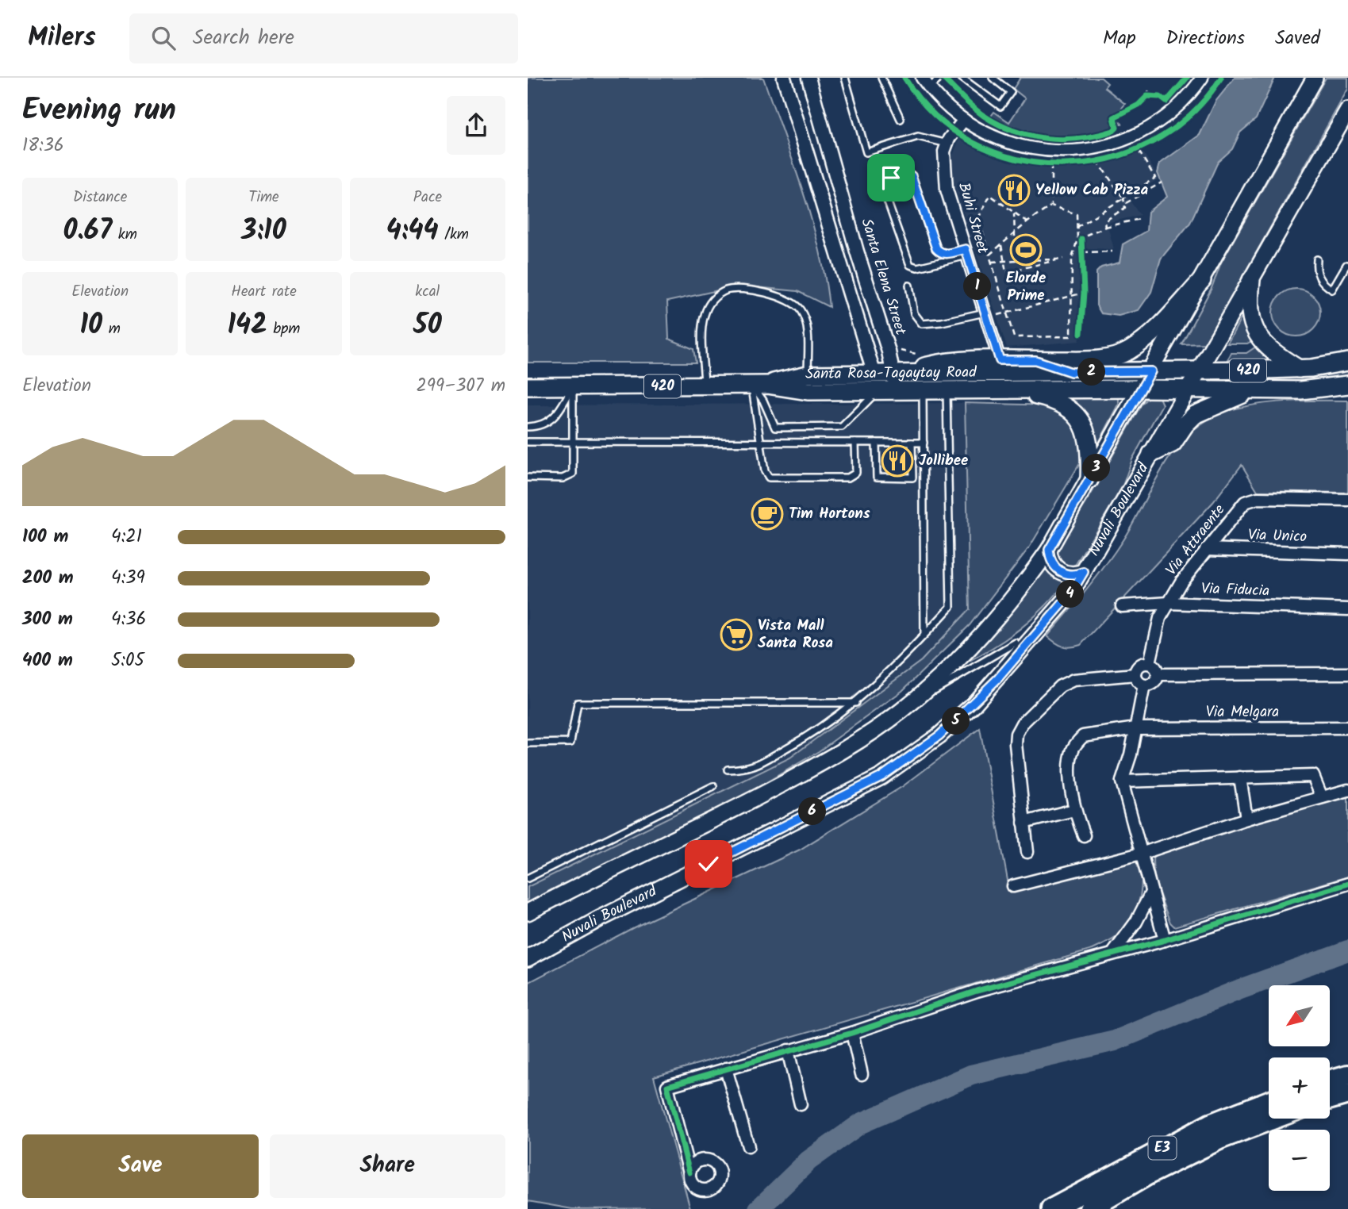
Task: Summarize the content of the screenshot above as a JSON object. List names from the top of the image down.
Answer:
{
  "streets": {
    "highway": ["E3"],
    "main road": ["420", "Santa Rosa-Tagaytay Road", "Nuvali Boulevard"],
    "street": [
      "Buhi Street",
      "Santa Elena Street",
      "Via Unico",
      "Via Attraente",
      "Via Fiducia",
      "Via Melgara"
    ]
  },
  "crossings": [
    ["Santa Elena Street", "Santa Rosa-Tagaytay Road"],
    ["Santa Rosa-Tagaytay Road", "Nuvali Boulevard"],
    ["Via Unico", "Via Attraente"],
    ["Via Attraente", "Via Fiducia"]
  ],
  "places": {
    "restaurant": ["Yellow Cab Pizza", "Jollibee"],
    "sports": ["Elorde Prime"],
    "cafe": ["Tim Hortons"],
    "supermarket": ["Vista Mall Santa Rosa"]
  },
  "north": "bottom left",
  "page": {
    "header": "Milers",
    "search": "Search here",
    "nav": ["Map", "Directions", "Saved"],
    "heading": ["Evening run", "18:36"],
    "stats": [
      ["Distance", "0.67 km"],
      ["Time", "3:10"],
      ["Pace", "4:44 /km"],
      ["Elevation", "10 m"],
      ["Heart rate", "142 bpm"],
      ["kcal", "50"]
    ],
    "pins": [
      "1",
      "2",
      "3",
      "4",
      "5",
      "6"
    ],
    "chart": ["Elevation", "299–307 m"],
    "list": [
      {
        "name": "100 m",
        "note": "4:21"
      },
      {
        "name": "200 m",
        "note": "4:39"
      },
      {
        "name": "300 m",
        "note": "4:36"
      },
      {
        "name": "400 m",
        "note": "5:05"
      }
    ],
    "map_buttons": ["+", "−"],
    "buttons": ["Save", "Share"]
  }
}
